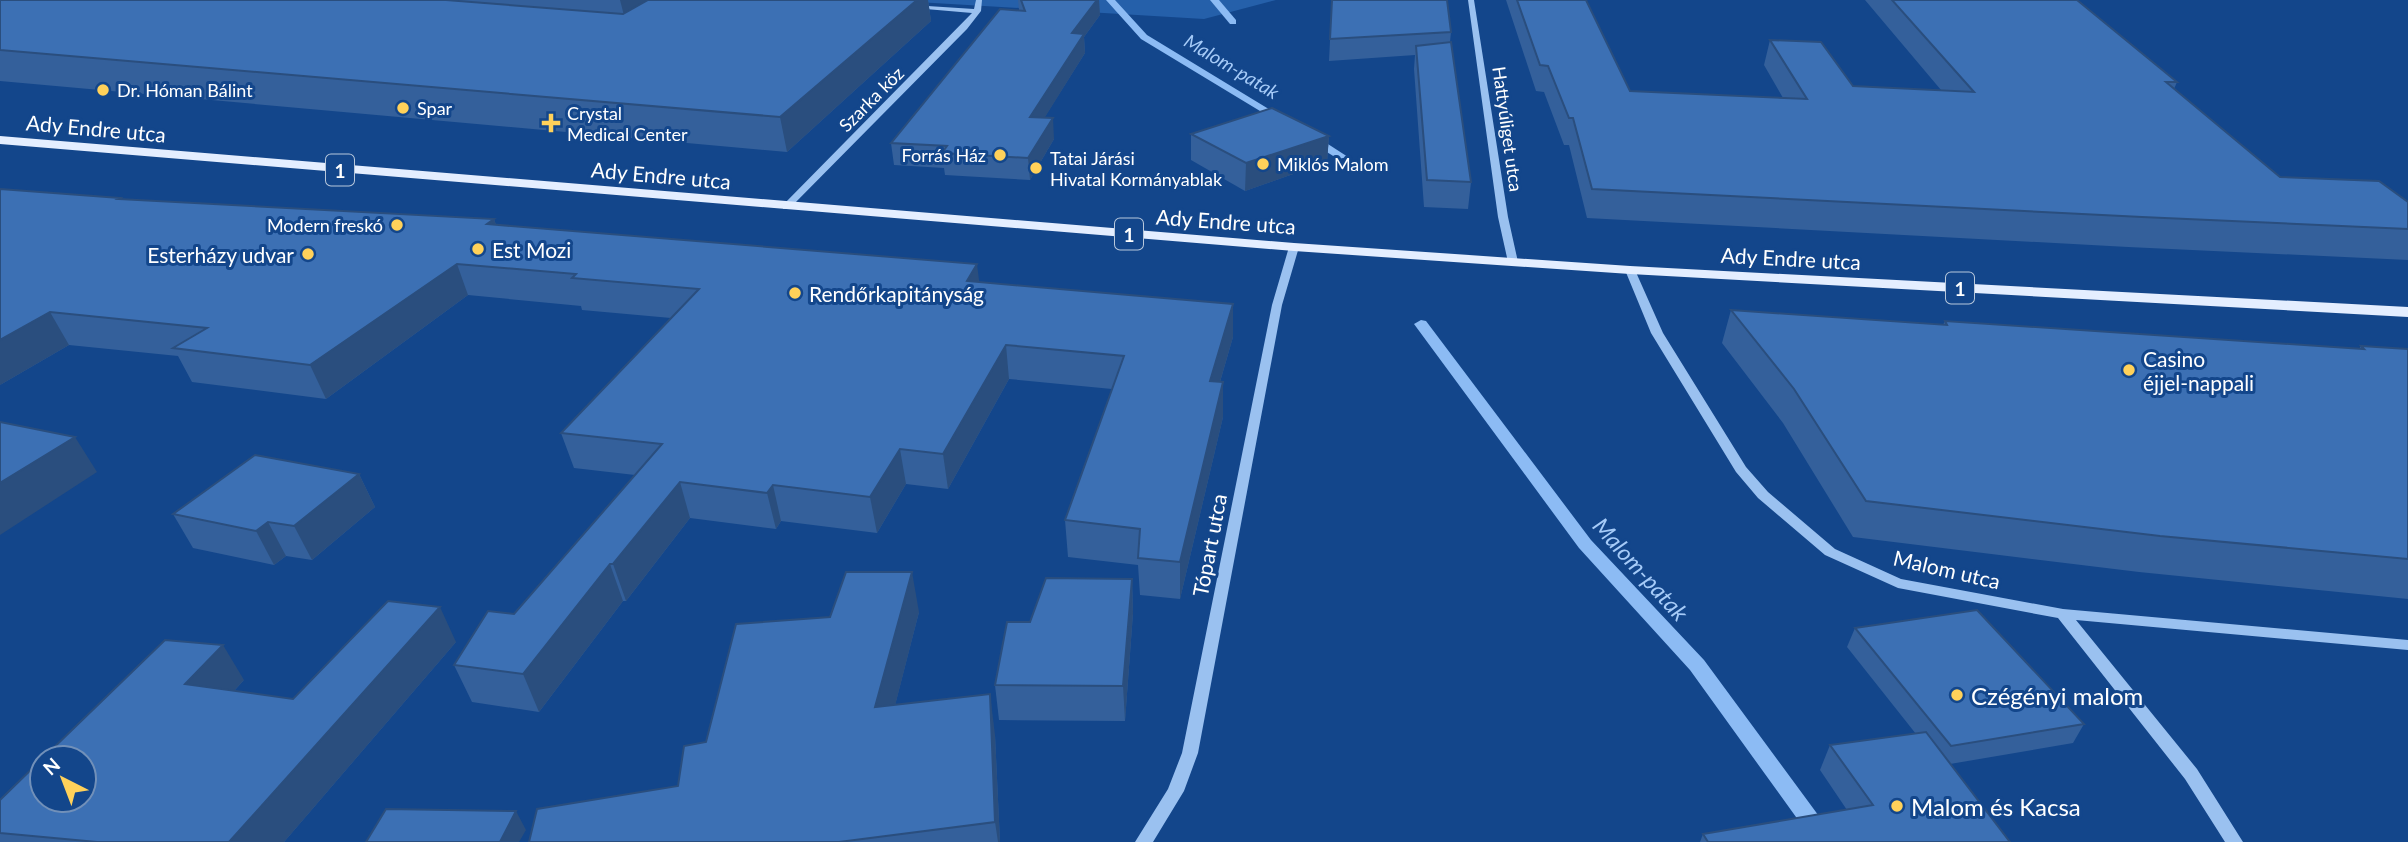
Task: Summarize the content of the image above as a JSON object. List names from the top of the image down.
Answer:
{
  "streets": {
    "main road": ["Ady Endre utca", "1"],
    "street": [
      "Szarka köz",
      "Hattyúliget utca",
      "Tópart utca",
      "Malom utca"
    ]
  },
  "crossings": [
    ["Szarka köz", "Ady Endre utca"],
    ["Ady Endre utca", "Hattyúliget utca"],
    ["Ady Endre utca", "Tópart utca"],
    ["Ady Endre utca", "Malom utca"]
  ],
  "water": ["Malom-patak"],
  "places": {
    "other": [
      "Dr. Hóman Bálint",
      "Spar",
      "Forrás Ház",
      "Miklós Malom",
      "Tatai Járási Hivatal Kormányablak",
      "Modern freskó",
      "Est Mozi",
      "Esterházy udvar",
      "Rendőrkapitányság",
      "Casino éjjel-nappali",
      "Czégényi malom",
      "Malom és Kacsa"
    ],
    "health": ["Crystal Medical Center"]
  },
  "north": "top left"
}
